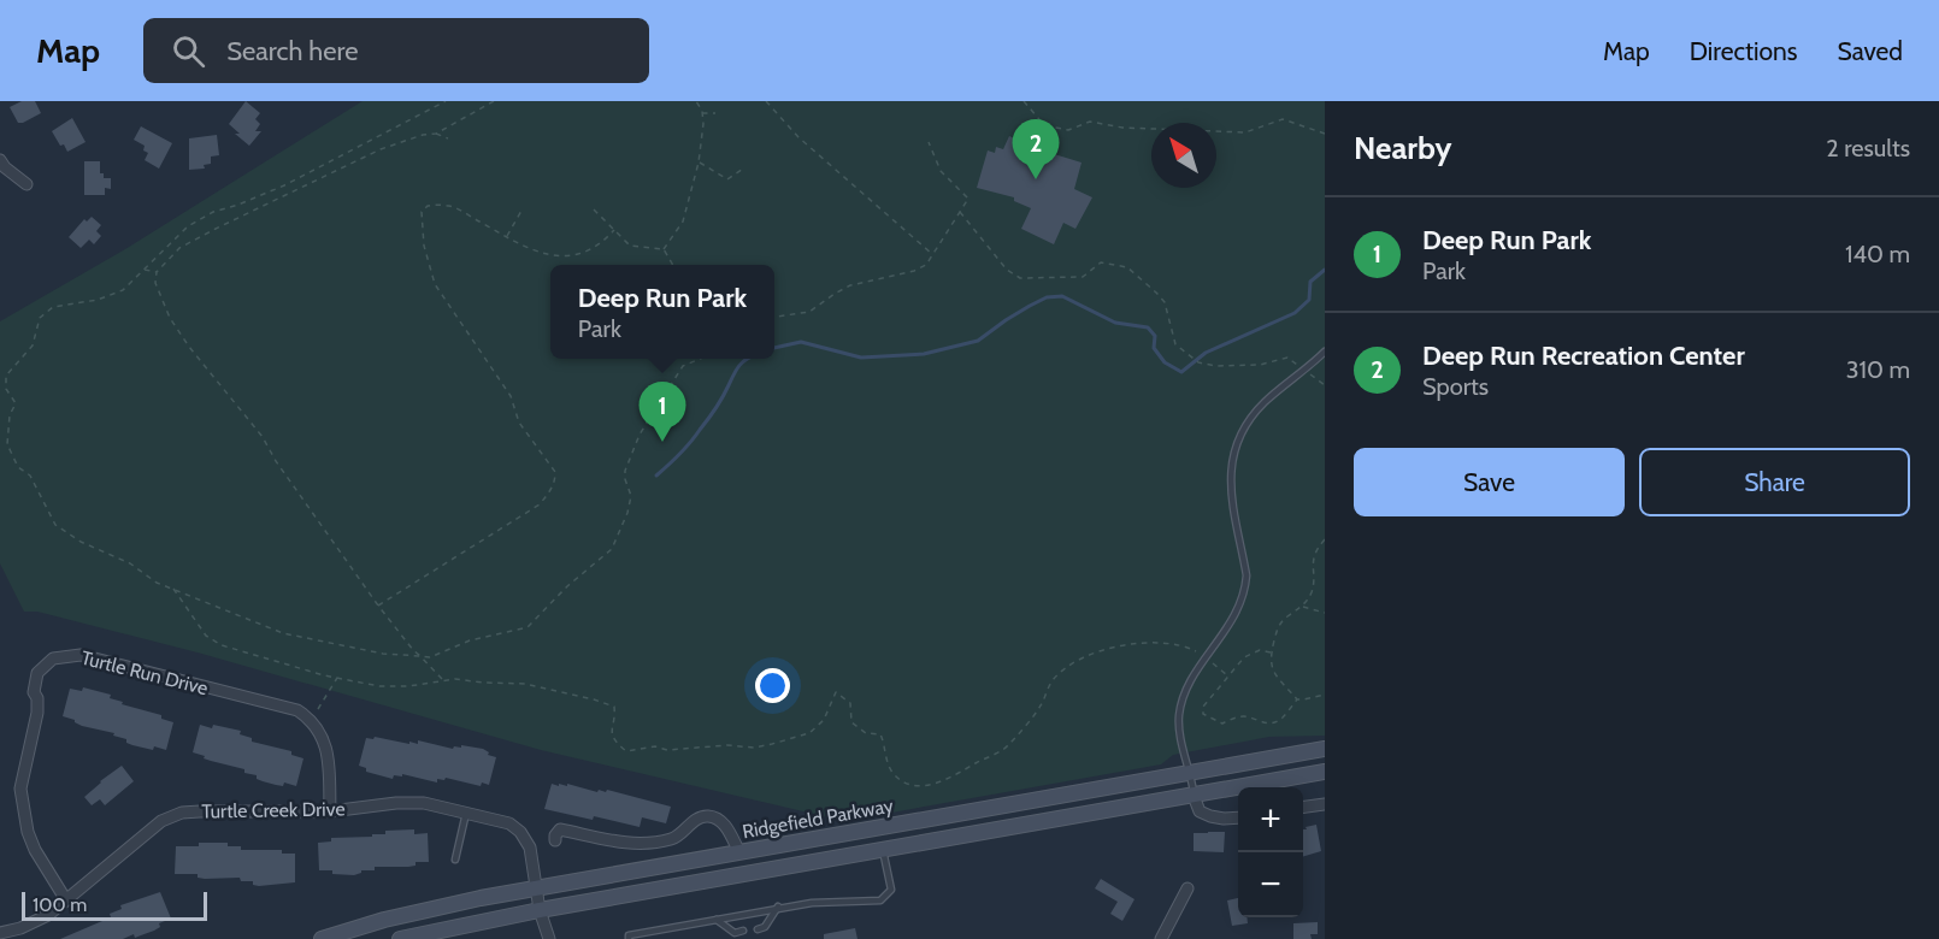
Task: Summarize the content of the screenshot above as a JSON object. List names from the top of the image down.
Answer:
{
  "streets": {
    "main road": ["Ridgefield Parkway"],
    "street": ["Turtle Run Drive", "Turtle Creek Drive"]
  },
  "crossings": [
    ["Turtle Run Drive", "Turtle Creek Drive"],
    ["Turtle Creek Drive", "Ridgefield Parkway"]
  ],
  "scale_bar": "100 m",
  "north": "top left",
  "page": {
    "header": "Map",
    "search": "Search here",
    "nav": ["Map", "Directions", "Saved"],
    "heading": ["Nearby", "2 results"],
    "pins": ["2", "1"],
    "list": [
      {
        "mark": "1",
        "name": "Deep Run Park",
        "note": "Park",
        "value": "140 m"
      },
      {
        "mark": "2",
        "name": "Deep Run Recreation Center",
        "note": "Sports",
        "value": "310 m"
      }
    ],
    "popup": ["Deep Run Park", "Park"],
    "buttons": ["Save", "Share"],
    "map_buttons": ["+", "−"],
    "scale": "100 m"
  }
}
